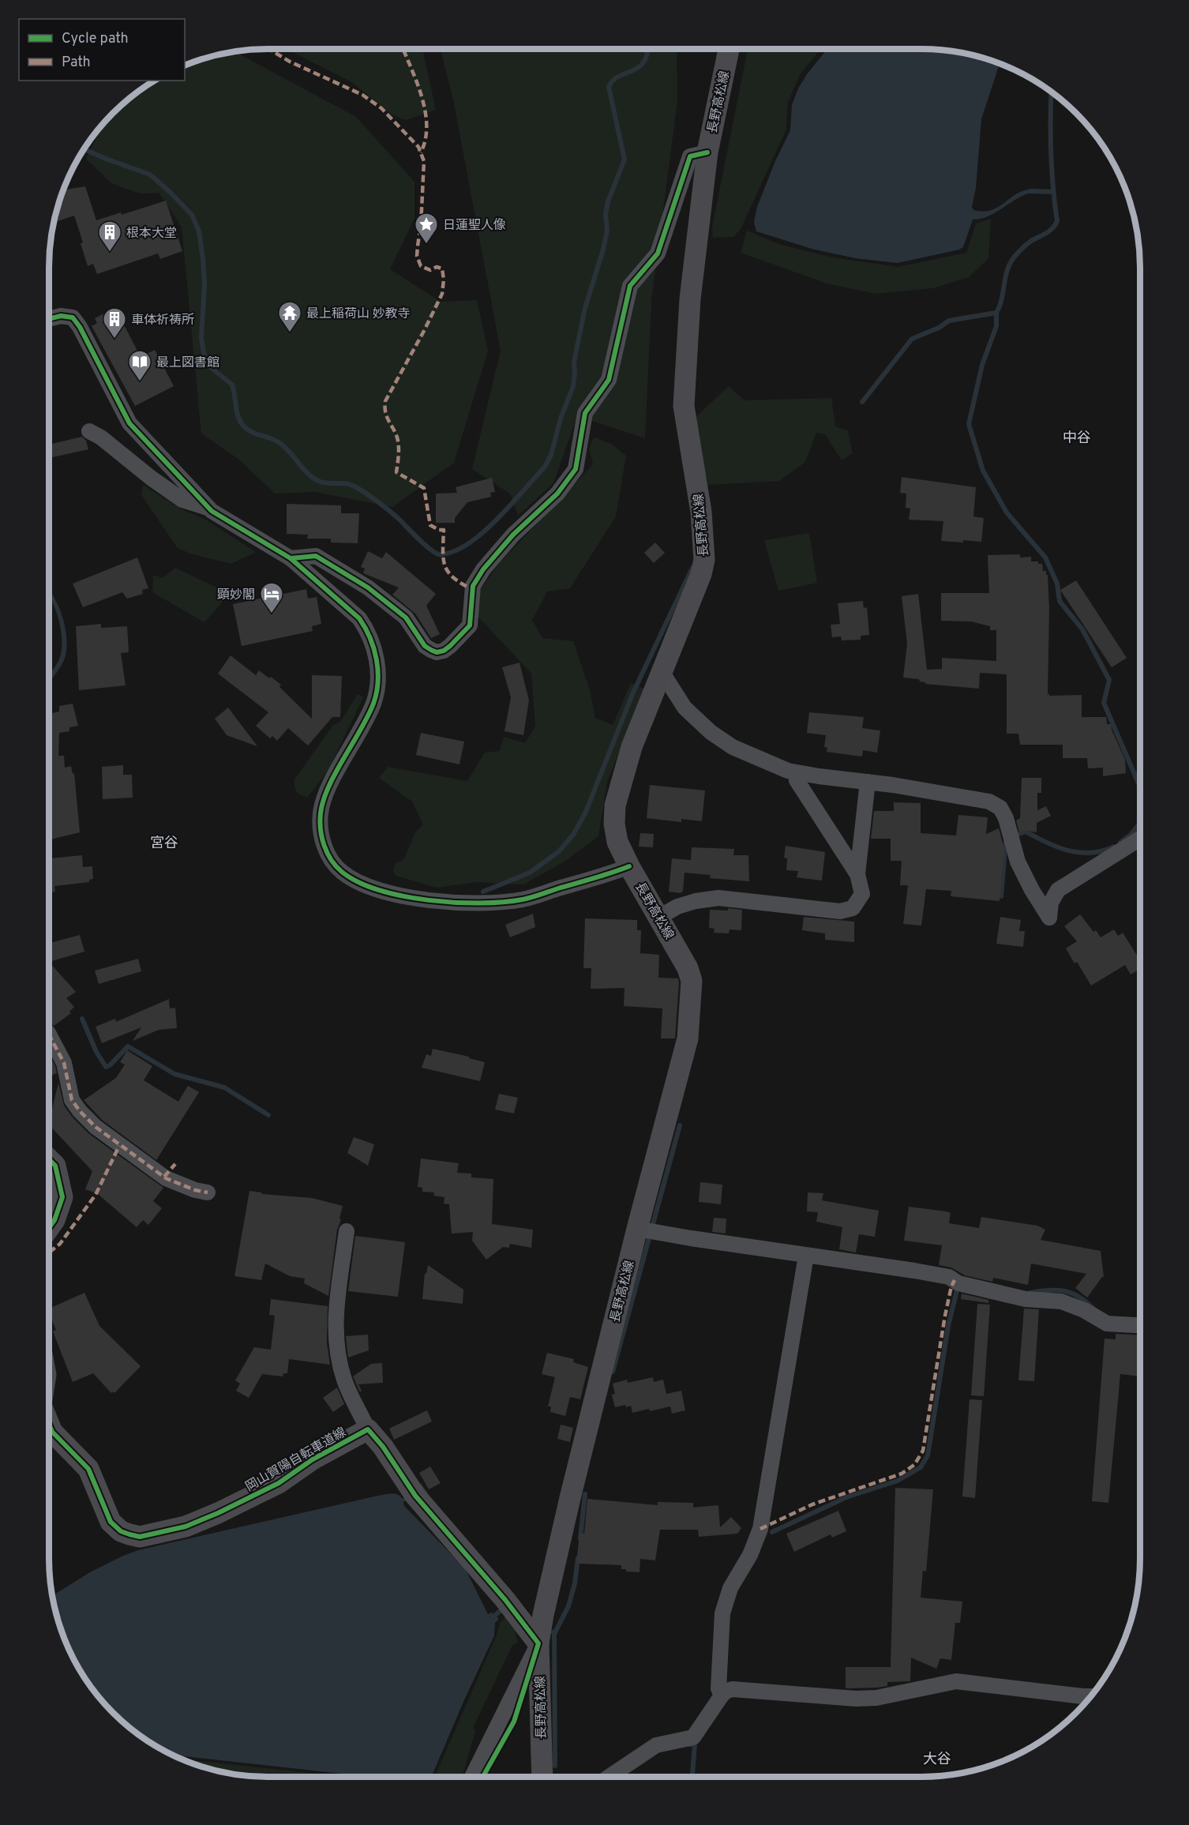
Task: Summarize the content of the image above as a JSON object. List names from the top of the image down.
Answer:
{
  "streets": {
    "main road": ["長野高松線", "岡山賀陽自転車道線"]
  },
  "districts": ["中谷", "宮谷", "大谷"],
  "places": {
    "place": ["日蓮聖人像"],
    "building": ["根本大堂", "車体祈祷所"],
    "temple": ["最上稲荷山 妙教寺"],
    "library": ["最上図書館"],
    "hotel": ["顕妙閣"]
  },
  "legend": ["Cycle path", "Path"]
}
